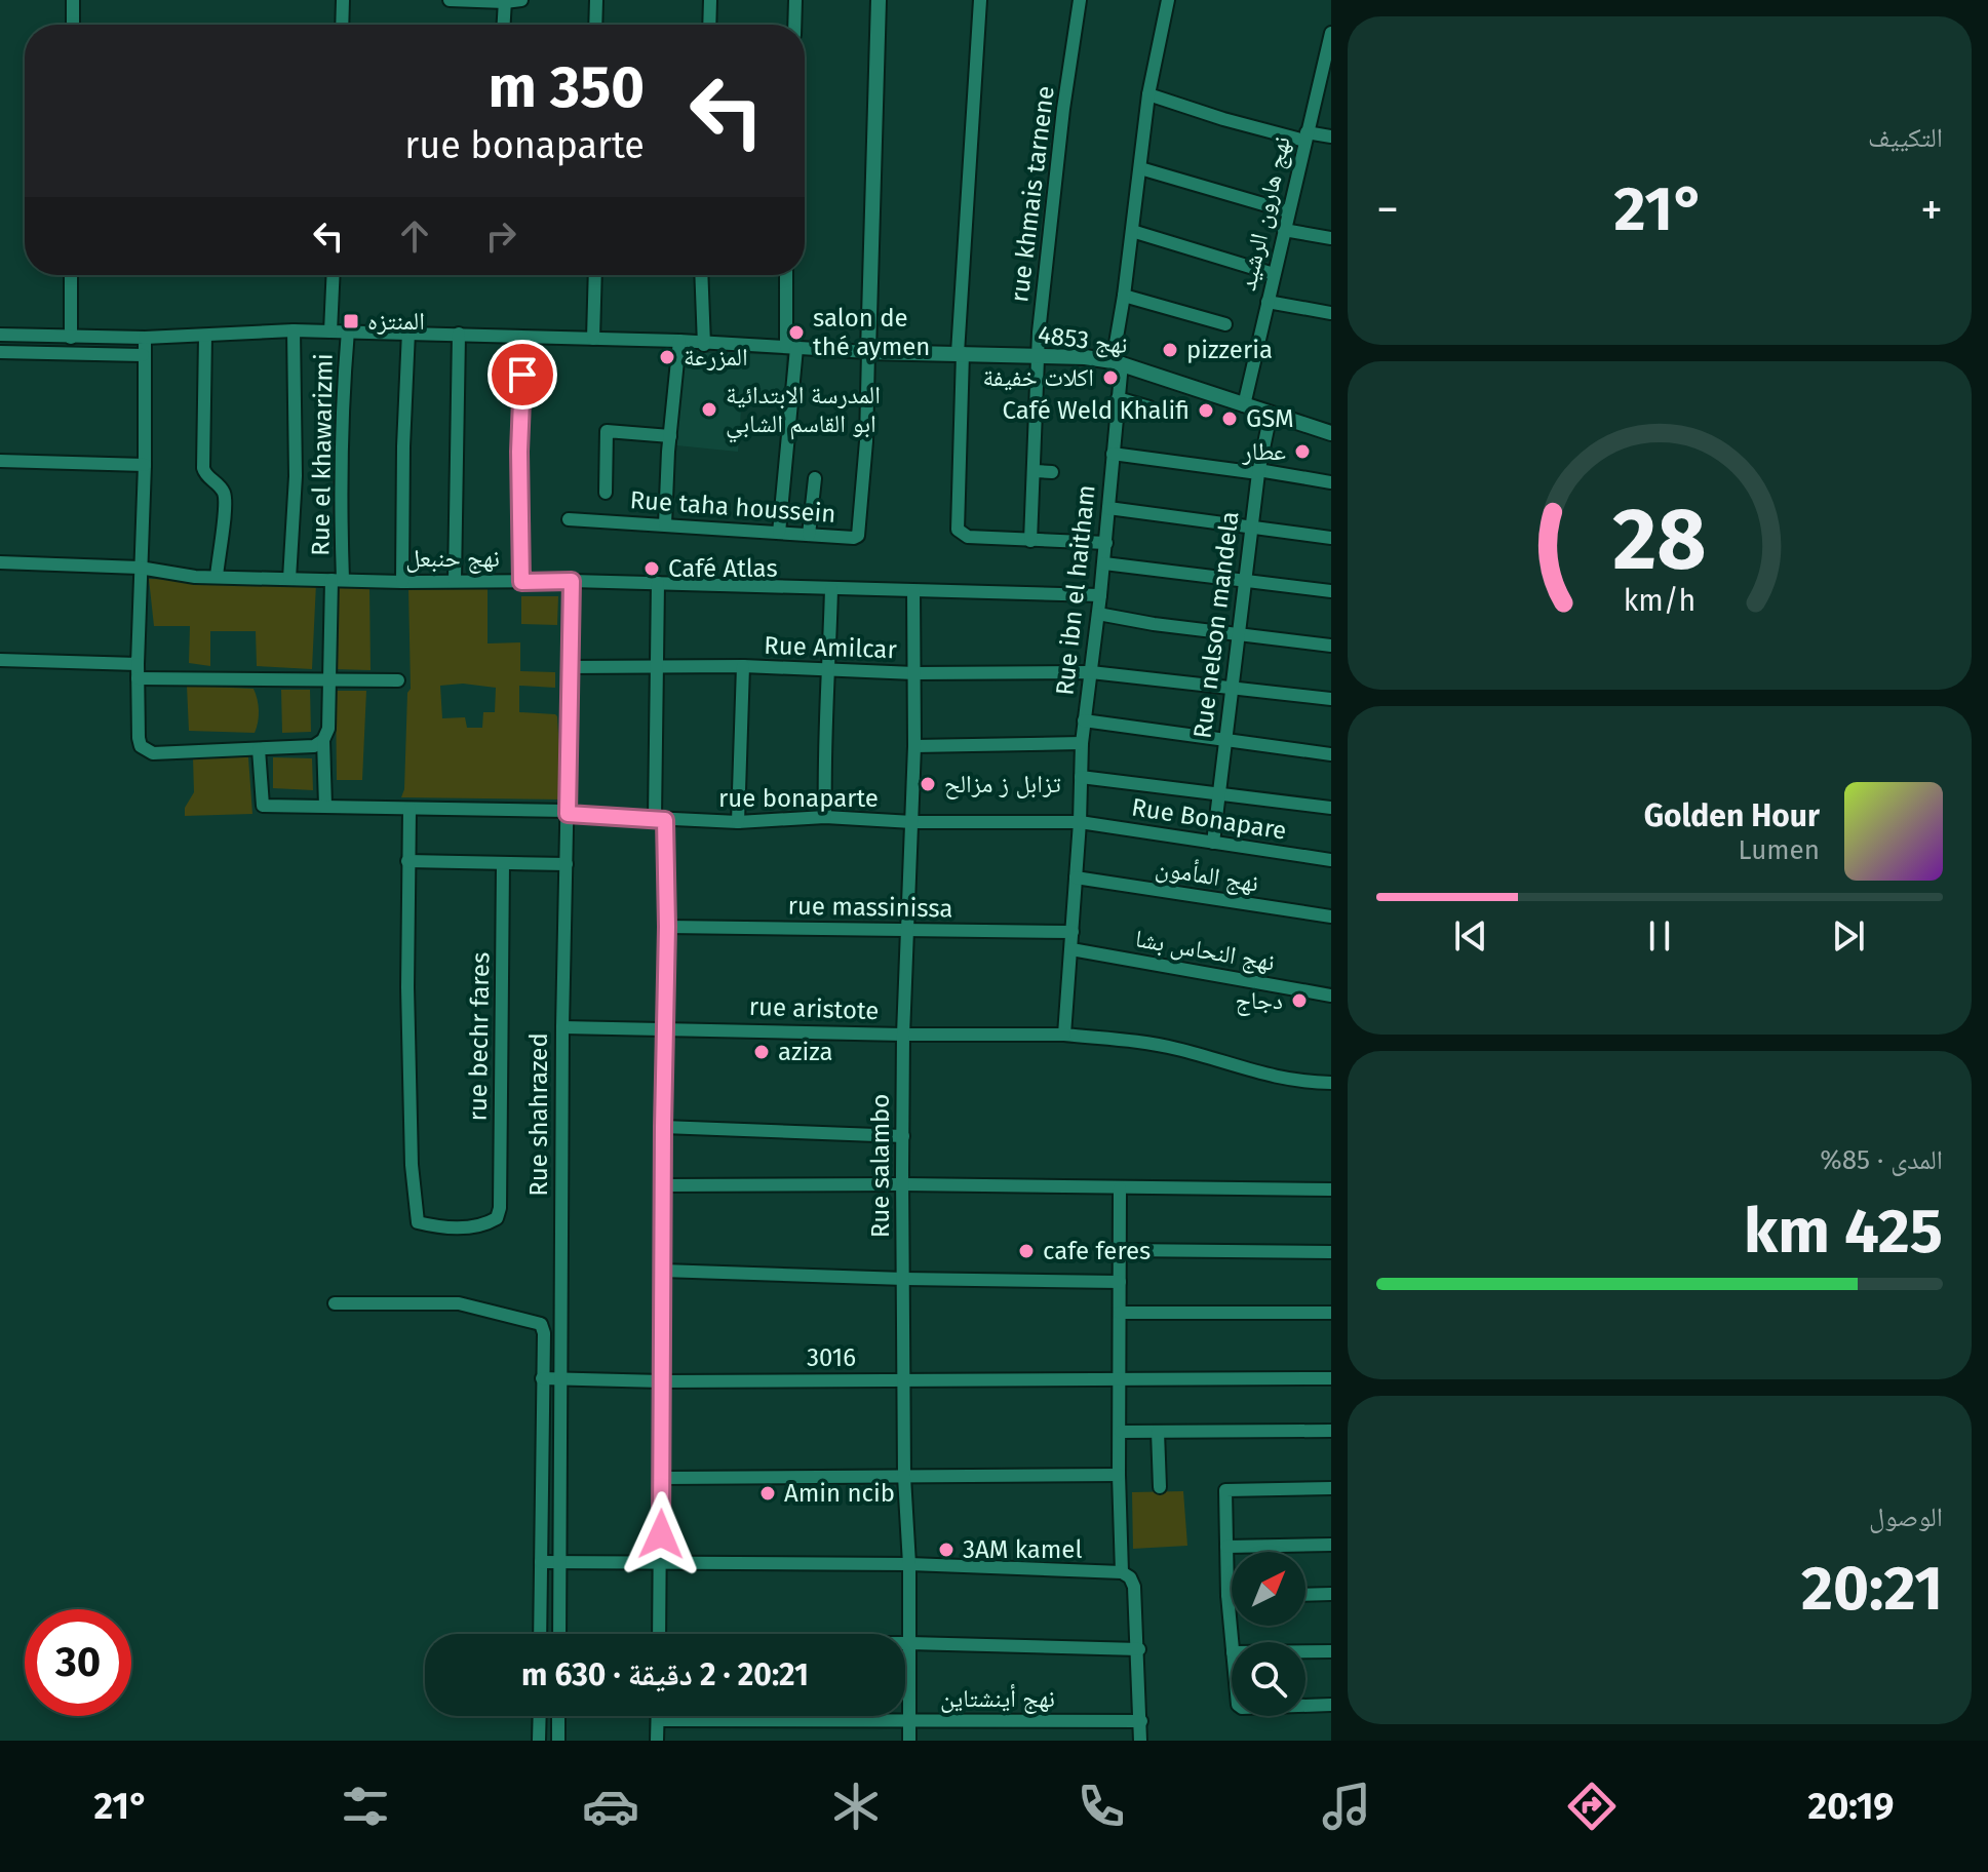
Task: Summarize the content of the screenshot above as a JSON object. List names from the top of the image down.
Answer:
{
  "streets": {
    "street": [
      "rue khmais tarnene",
      "نهج هارون الرشيد",
      "نهج 4853",
      "Rue el khawarizmi",
      "Rue taha houssein",
      "نهج حنبعل",
      "Rue ibn el haitham",
      "Rue nelson mandela",
      "Rue Amilcar",
      "rue bonaparte",
      "Rue Bonapare",
      "نهج المأمون",
      "rue massinissa",
      "نهج النحاس بشا",
      "rue aristote",
      "rue bechr fares",
      "Rue shahrazed",
      "Rue salambo",
      "3016",
      "نهج أينشتاين"
    ]
  },
  "crossings": [
    ["rue khmais tarnene", "نهج 4853"],
    ["نهج هارون الرشيد", "نهج 4853"],
    ["نهج 4853", "Rue taha houssein"],
    ["نهج 4853", "Rue ibn el haitham"],
    ["نهج 4853", "Rue nelson mandela"],
    ["Rue el khawarizmi", "نهج حنبعل"],
    ["Rue el khawarizmi", "rue bonaparte"],
    ["نهج حنبعل", "Rue ibn el haitham"],
    ["نهج حنبعل", "Rue shahrazed"],
    ["نهج حنبعل", "Rue salambo"],
    ["Rue ibn el haitham", "Rue Amilcar"],
    ["Rue ibn el haitham", "rue bonaparte"],
    ["Rue ibn el haitham", "Rue Bonapare"],
    ["Rue ibn el haitham", "نهج المأمون"],
    ["Rue ibn el haitham", "rue massinissa"],
    ["Rue ibn el haitham", "نهج النحاس بشا"],
    ["Rue ibn el haitham", "rue aristote"],
    ["Rue nelson mandela", "Rue Amilcar"],
    ["Rue nelson mandela", "Rue Bonapare"],
    ["Rue Amilcar", "Rue shahrazed"],
    ["Rue Amilcar", "Rue salambo"],
    ["rue bonaparte", "Rue Bonapare"],
    ["rue bonaparte", "Rue shahrazed"],
    ["rue bonaparte", "Rue salambo"],
    ["rue massinissa", "Rue salambo"],
    ["rue aristote", "Rue shahrazed"],
    ["rue aristote", "Rue salambo"],
    ["Rue shahrazed", "3016"],
    ["Rue salambo", "3016"],
    ["Rue salambo", "نهج أينشتاين"]
  ],
  "places": {
    "transit": ["المنتزه"],
    "other": [
      "salon de thé aymen",
      "pizzeria",
      "المزرعة",
      "اكلات خفيفة",
      "المدرسة الابتدائية ابو القاسم الشابي",
      "Café Weld Khalifi",
      "GSM",
      "عطار",
      "Café Atlas",
      "تزابل ز مزالح",
      "دجاج",
      "aziza",
      "cafe feres",
      "Amin ncib",
      "3AM kamel"
    ]
  },
  "north": "top right",
  "page": {
    "tile": [
      "التكييف",
      ["المدى · 85%", "425 km"],
      ["الوصول", "20:21"]
    ],
    "turn": ["350 m", "rue bonaparte"],
    "heat": ["−", "21°", "+"],
    "song": ["Golden Hour", "Lumen"],
    "limit": "30",
    "trip": "20:21 · 2 دقيقة · 630 m",
    "tabs": ["20:19", "21°"],
    "gauge": ["28", "km/h"]
  }
}
